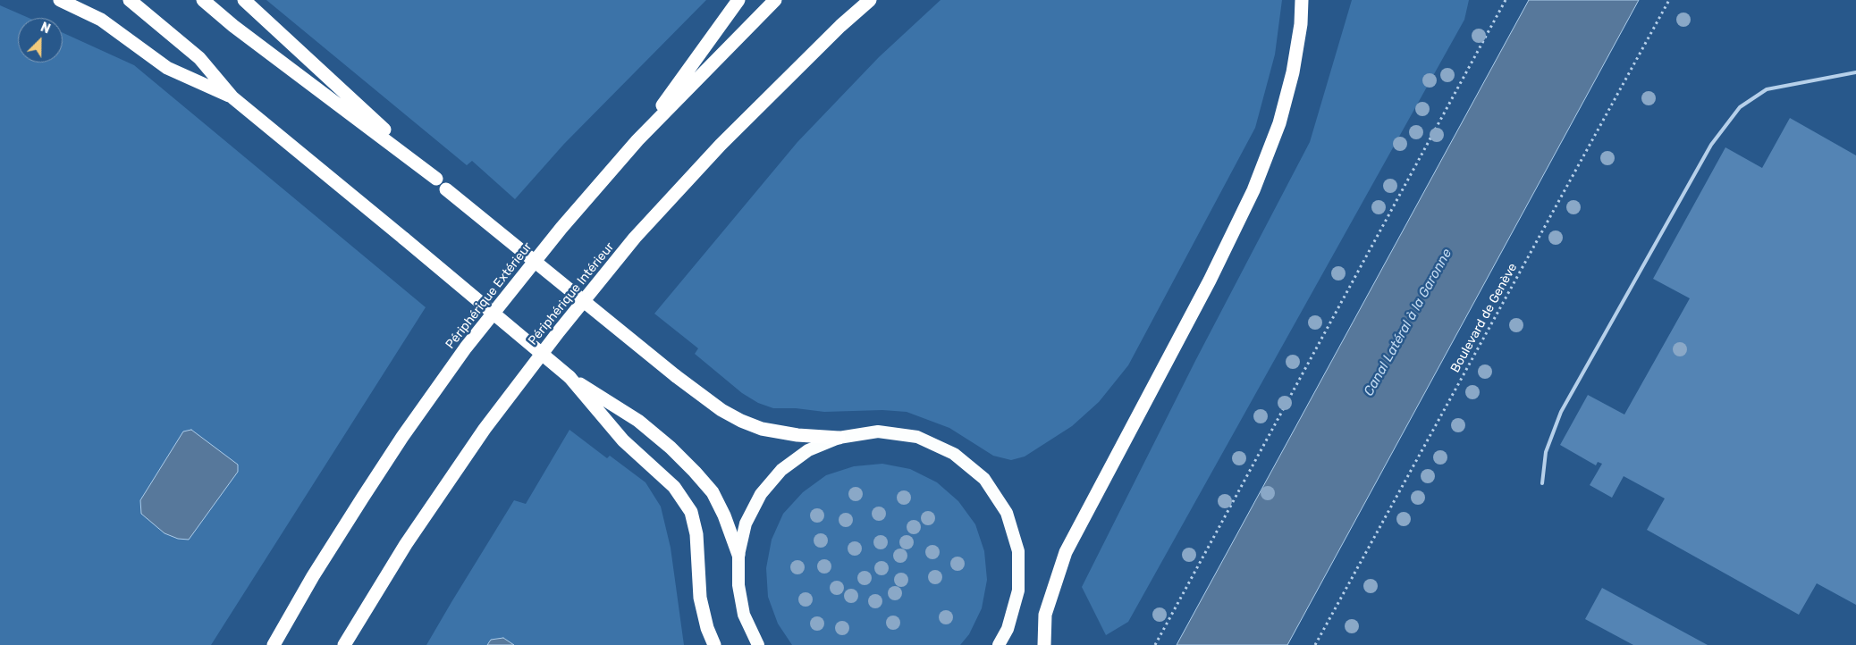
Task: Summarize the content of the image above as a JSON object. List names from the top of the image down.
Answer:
{
  "streets": {
    "highway": ["Périphérique Intérieur", "Périphérique Extérieur"],
    "path": ["Boulevard de Genève"]
  },
  "water": ["Canal Latéral à la Garonne"],
  "north": "top right"
}
